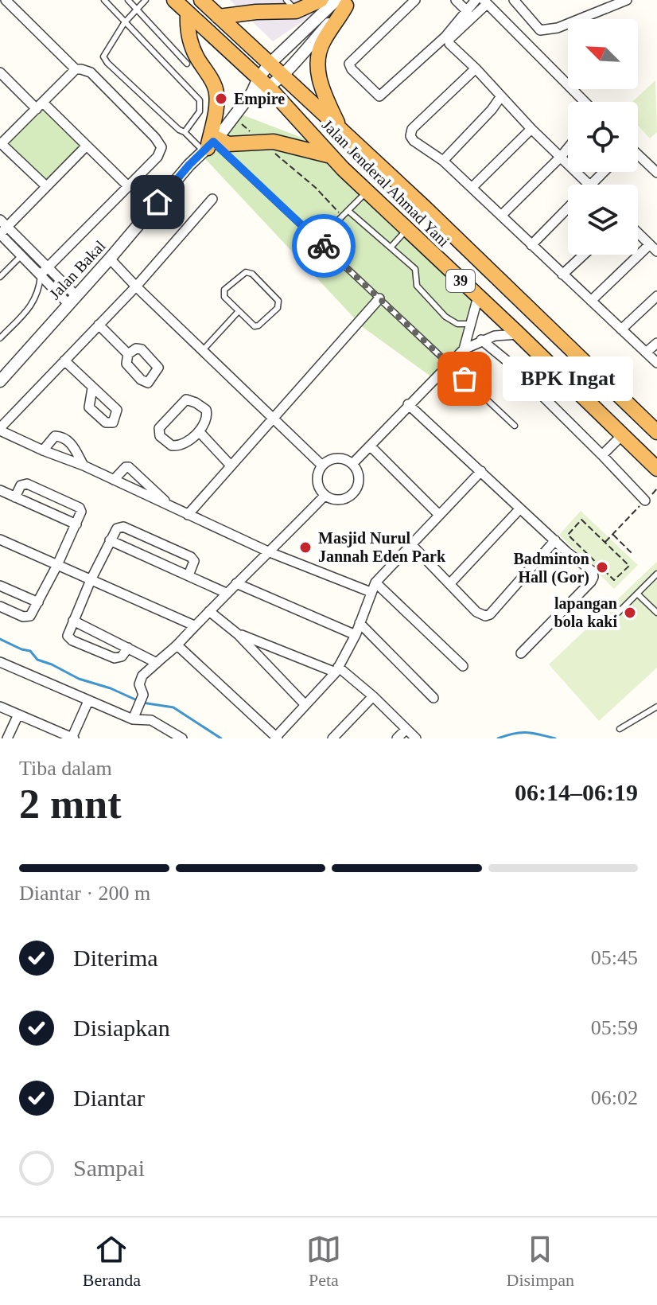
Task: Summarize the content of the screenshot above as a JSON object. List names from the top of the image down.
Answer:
{
  "streets": {
    "highway": ["Jalan Jenderal Ahmad Yani", "39"],
    "street": ["Jalan Bakal"]
  },
  "crossings": [
    ["Jalan Jenderal Ahmad Yani", "Jalan Bakal"]
  ],
  "places": [
    "Empire",
    "BPK Ingat",
    "Masjid Nurul Jannah Eden Park",
    "Badminton Hall (Gor)",
    "lapangan bola kaki"
  ],
  "north": "top left",
  "page": {
    "bubble": "BPK Ingat",
    "heading": ["2 mnt", "Tiba dalam", "06:14–06:19"],
    "bar": "Diantar · 200 m",
    "list": [
      ["Diterima", "05:45"],
      ["Disiapkan", "05:59"],
      ["Diantar", "06:02"],
      "Sampai"
    ],
    "tabs": ["Beranda", "Peta", "Disimpan"]
  }
}
